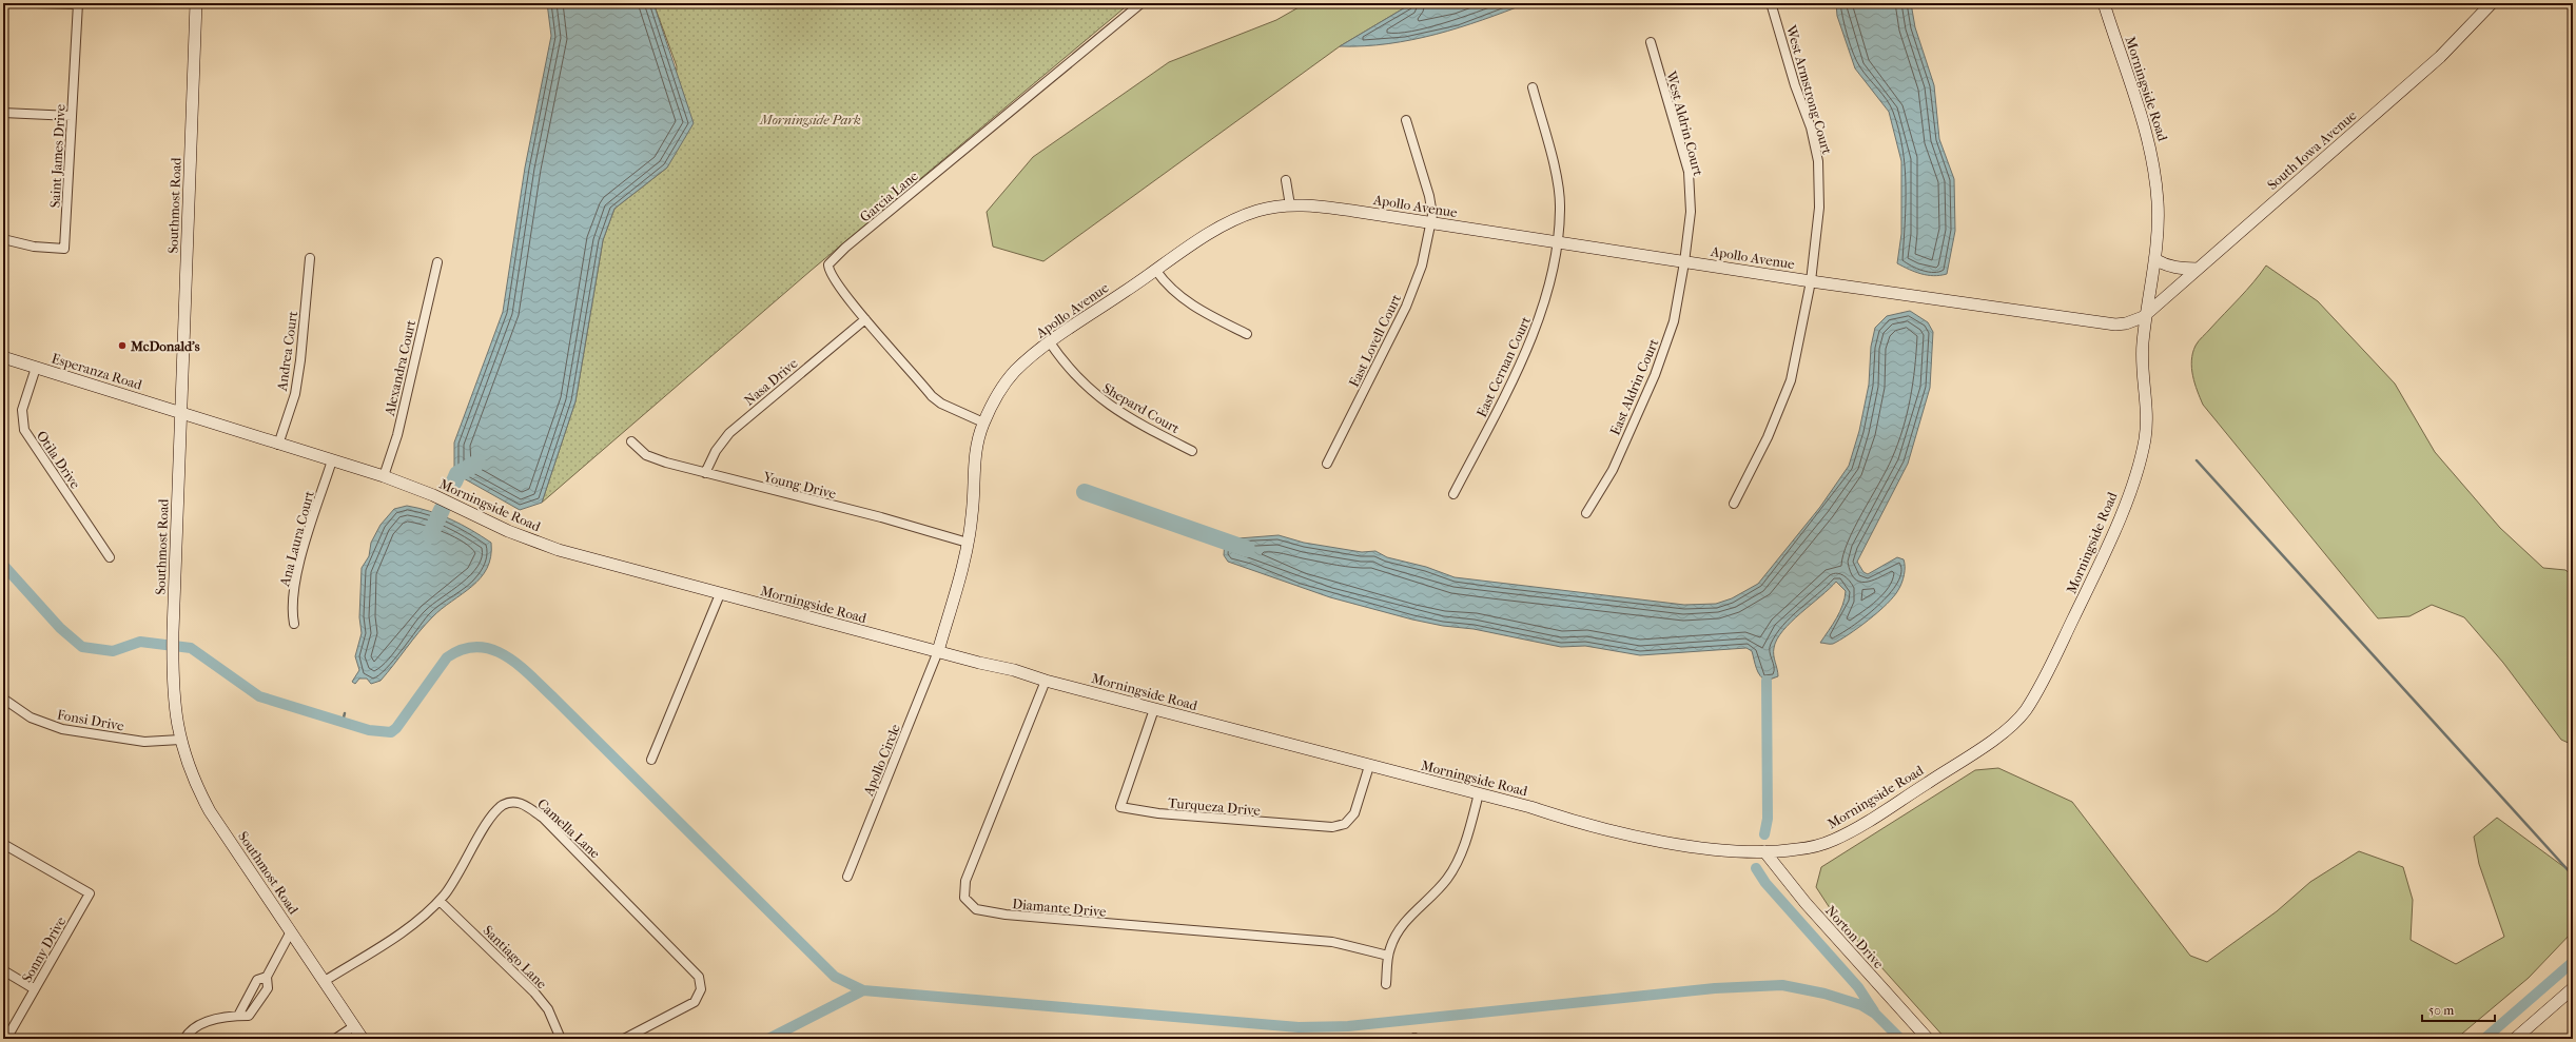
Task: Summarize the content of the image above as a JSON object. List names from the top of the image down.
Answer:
{
  "streets": {
    "street": [
      "Morningside Road",
      "West Armstrong Court",
      "West Aldrin Court",
      "South Iowa Avenue",
      "Saint James Drive",
      "Garcia Lane",
      "Southmost Road",
      "Apollo Avenue",
      "East Lovell Court",
      "Andrea Court",
      "East Cernan Court",
      "Alexandra Court",
      "Esperanza Road",
      "Nasa Drive",
      "East Aldrin Court",
      "Shepard Court",
      "Otila Drive",
      "Young Drive",
      "Ana Laura Court",
      "Fonsi Drive",
      "Apollo Circle",
      "Turqueza Drive",
      "Camella Lane",
      "Diamante Drive",
      "Norton Drive",
      "Sonny Drive",
      "Santiago Lane"
    ]
  },
  "crossings": [
    ["Morningside Road", "South Iowa Avenue"],
    ["Morningside Road", "Southmost Road"],
    ["Morningside Road", "Apollo Avenue"],
    ["Morningside Road", "Andrea Court"],
    ["Morningside Road", "Alexandra Court"],
    ["Morningside Road", "Esperanza Road"],
    ["Morningside Road", "Ana Laura Court"],
    ["Morningside Road", "Apollo Circle"],
    ["Morningside Road", "Turqueza Drive"],
    ["Morningside Road", "Diamante Drive"],
    ["Morningside Road", "Norton Drive"],
    ["West Armstrong Court", "Apollo Avenue"],
    ["West Aldrin Court", "Apollo Avenue"],
    ["West Aldrin Court", "East Aldrin Court"],
    ["South Iowa Avenue", "Apollo Avenue"],
    ["Garcia Lane", "Apollo Avenue"],
    ["Garcia Lane", "Nasa Drive"],
    ["Southmost Road", "Esperanza Road"],
    ["Southmost Road", "Fonsi Drive"],
    ["Southmost Road", "Camella Lane"],
    ["Apollo Avenue", "East Lovell Court"],
    ["Apollo Avenue", "East Cernan Court"],
    ["Apollo Avenue", "East Aldrin Court"],
    ["Apollo Avenue", "Shepard Court"],
    ["Apollo Avenue", "Young Drive"],
    ["Apollo Avenue", "Apollo Circle"],
    ["Esperanza Road", "Otila Drive"],
    ["Nasa Drive", "Young Drive"],
    ["Camella Lane", "Santiago Lane"]
  ],
  "parks": ["Morningside Park"],
  "places": ["McDonald's"],
  "scale_bar": "50 m"
}
